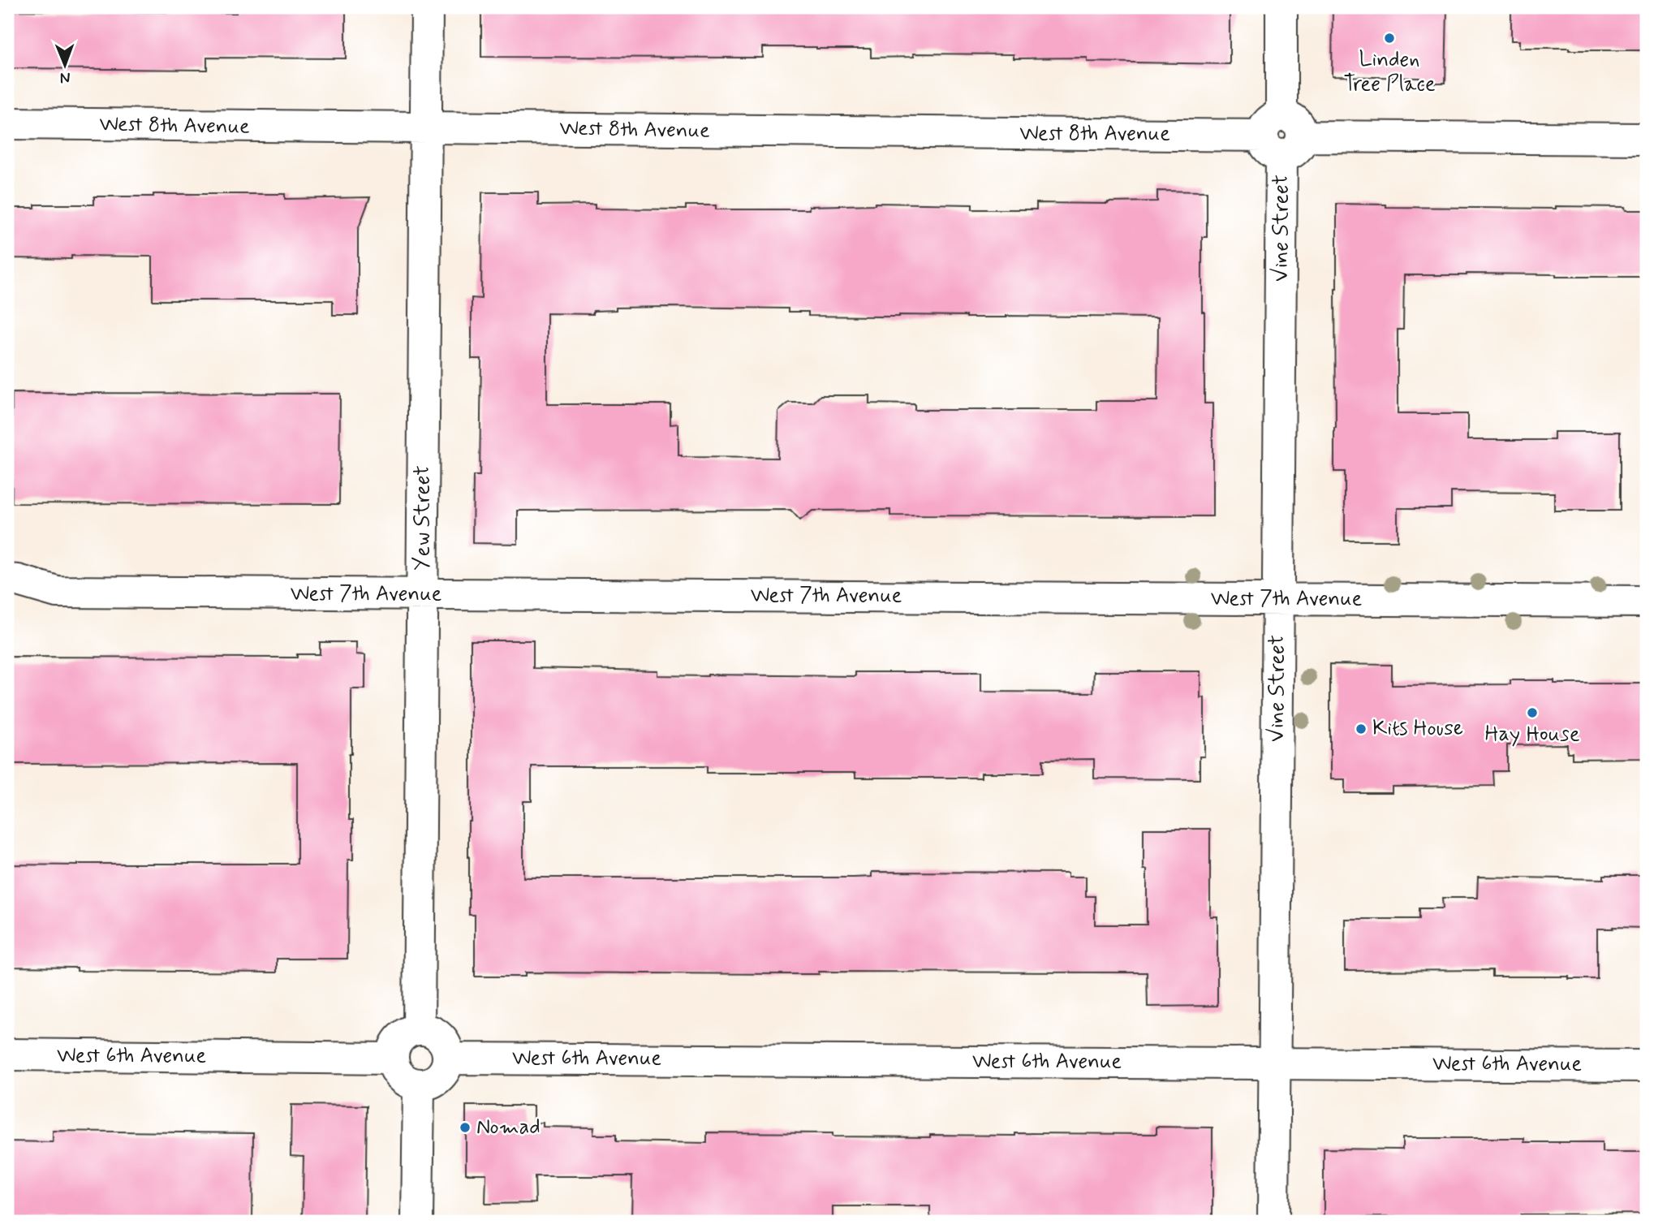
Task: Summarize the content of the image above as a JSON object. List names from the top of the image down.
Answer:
{
  "streets": {
    "street": [
      "West 8th Avenue",
      "Vine Street",
      "Yew Street",
      "West 7th Avenue",
      "West 6th Avenue"
    ]
  },
  "crossings": [
    ["West 8th Avenue", "Vine Street"],
    ["West 8th Avenue", "Yew Street"],
    ["Vine Street", "West 7th Avenue"],
    ["Vine Street", "West 6th Avenue"],
    ["Yew Street", "West 7th Avenue"],
    ["Yew Street", "West 6th Avenue"]
  ],
  "places": [
    "Linden Tree Place",
    "Hay House",
    "Kits House",
    "Nomad"
  ],
  "north": "bottom"
}
